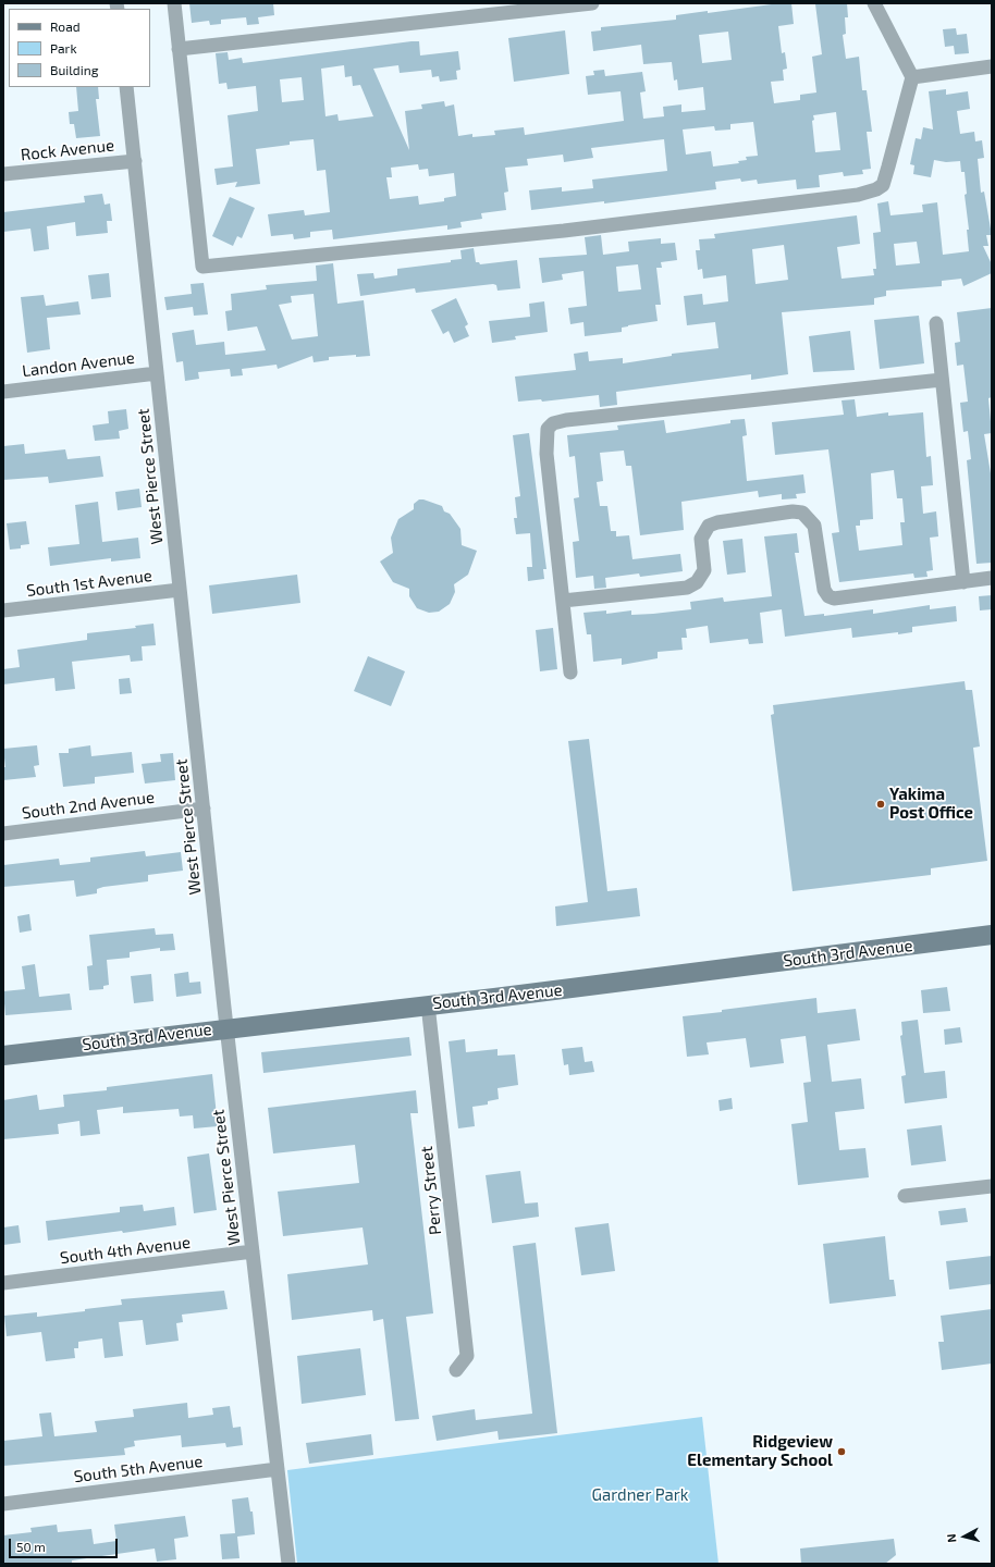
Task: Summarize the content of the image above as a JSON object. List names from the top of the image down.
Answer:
{
  "streets": {
    "street": [
      "Rock Avenue",
      "Landon Avenue",
      "West Pierce Street",
      "South 1st Avenue",
      "South 2nd Avenue",
      "South 3rd Avenue",
      "Perry Street",
      "South 4th Avenue",
      "South 5th Avenue"
    ]
  },
  "crossings": [
    ["Rock Avenue", "West Pierce Street"],
    ["Landon Avenue", "West Pierce Street"],
    ["West Pierce Street", "South 1st Avenue"],
    ["West Pierce Street", "South 2nd Avenue"],
    ["West Pierce Street", "South 3rd Avenue"],
    ["West Pierce Street", "South 4th Avenue"],
    ["West Pierce Street", "South 5th Avenue"],
    ["South 3rd Avenue", "Perry Street"]
  ],
  "parks": ["Gardner Park"],
  "places": ["Yakima Post Office", "Ridgeview Elementary School"],
  "legend": ["Road", "Park", "Building"],
  "scale_bar": "50 m",
  "north": "left"
}
